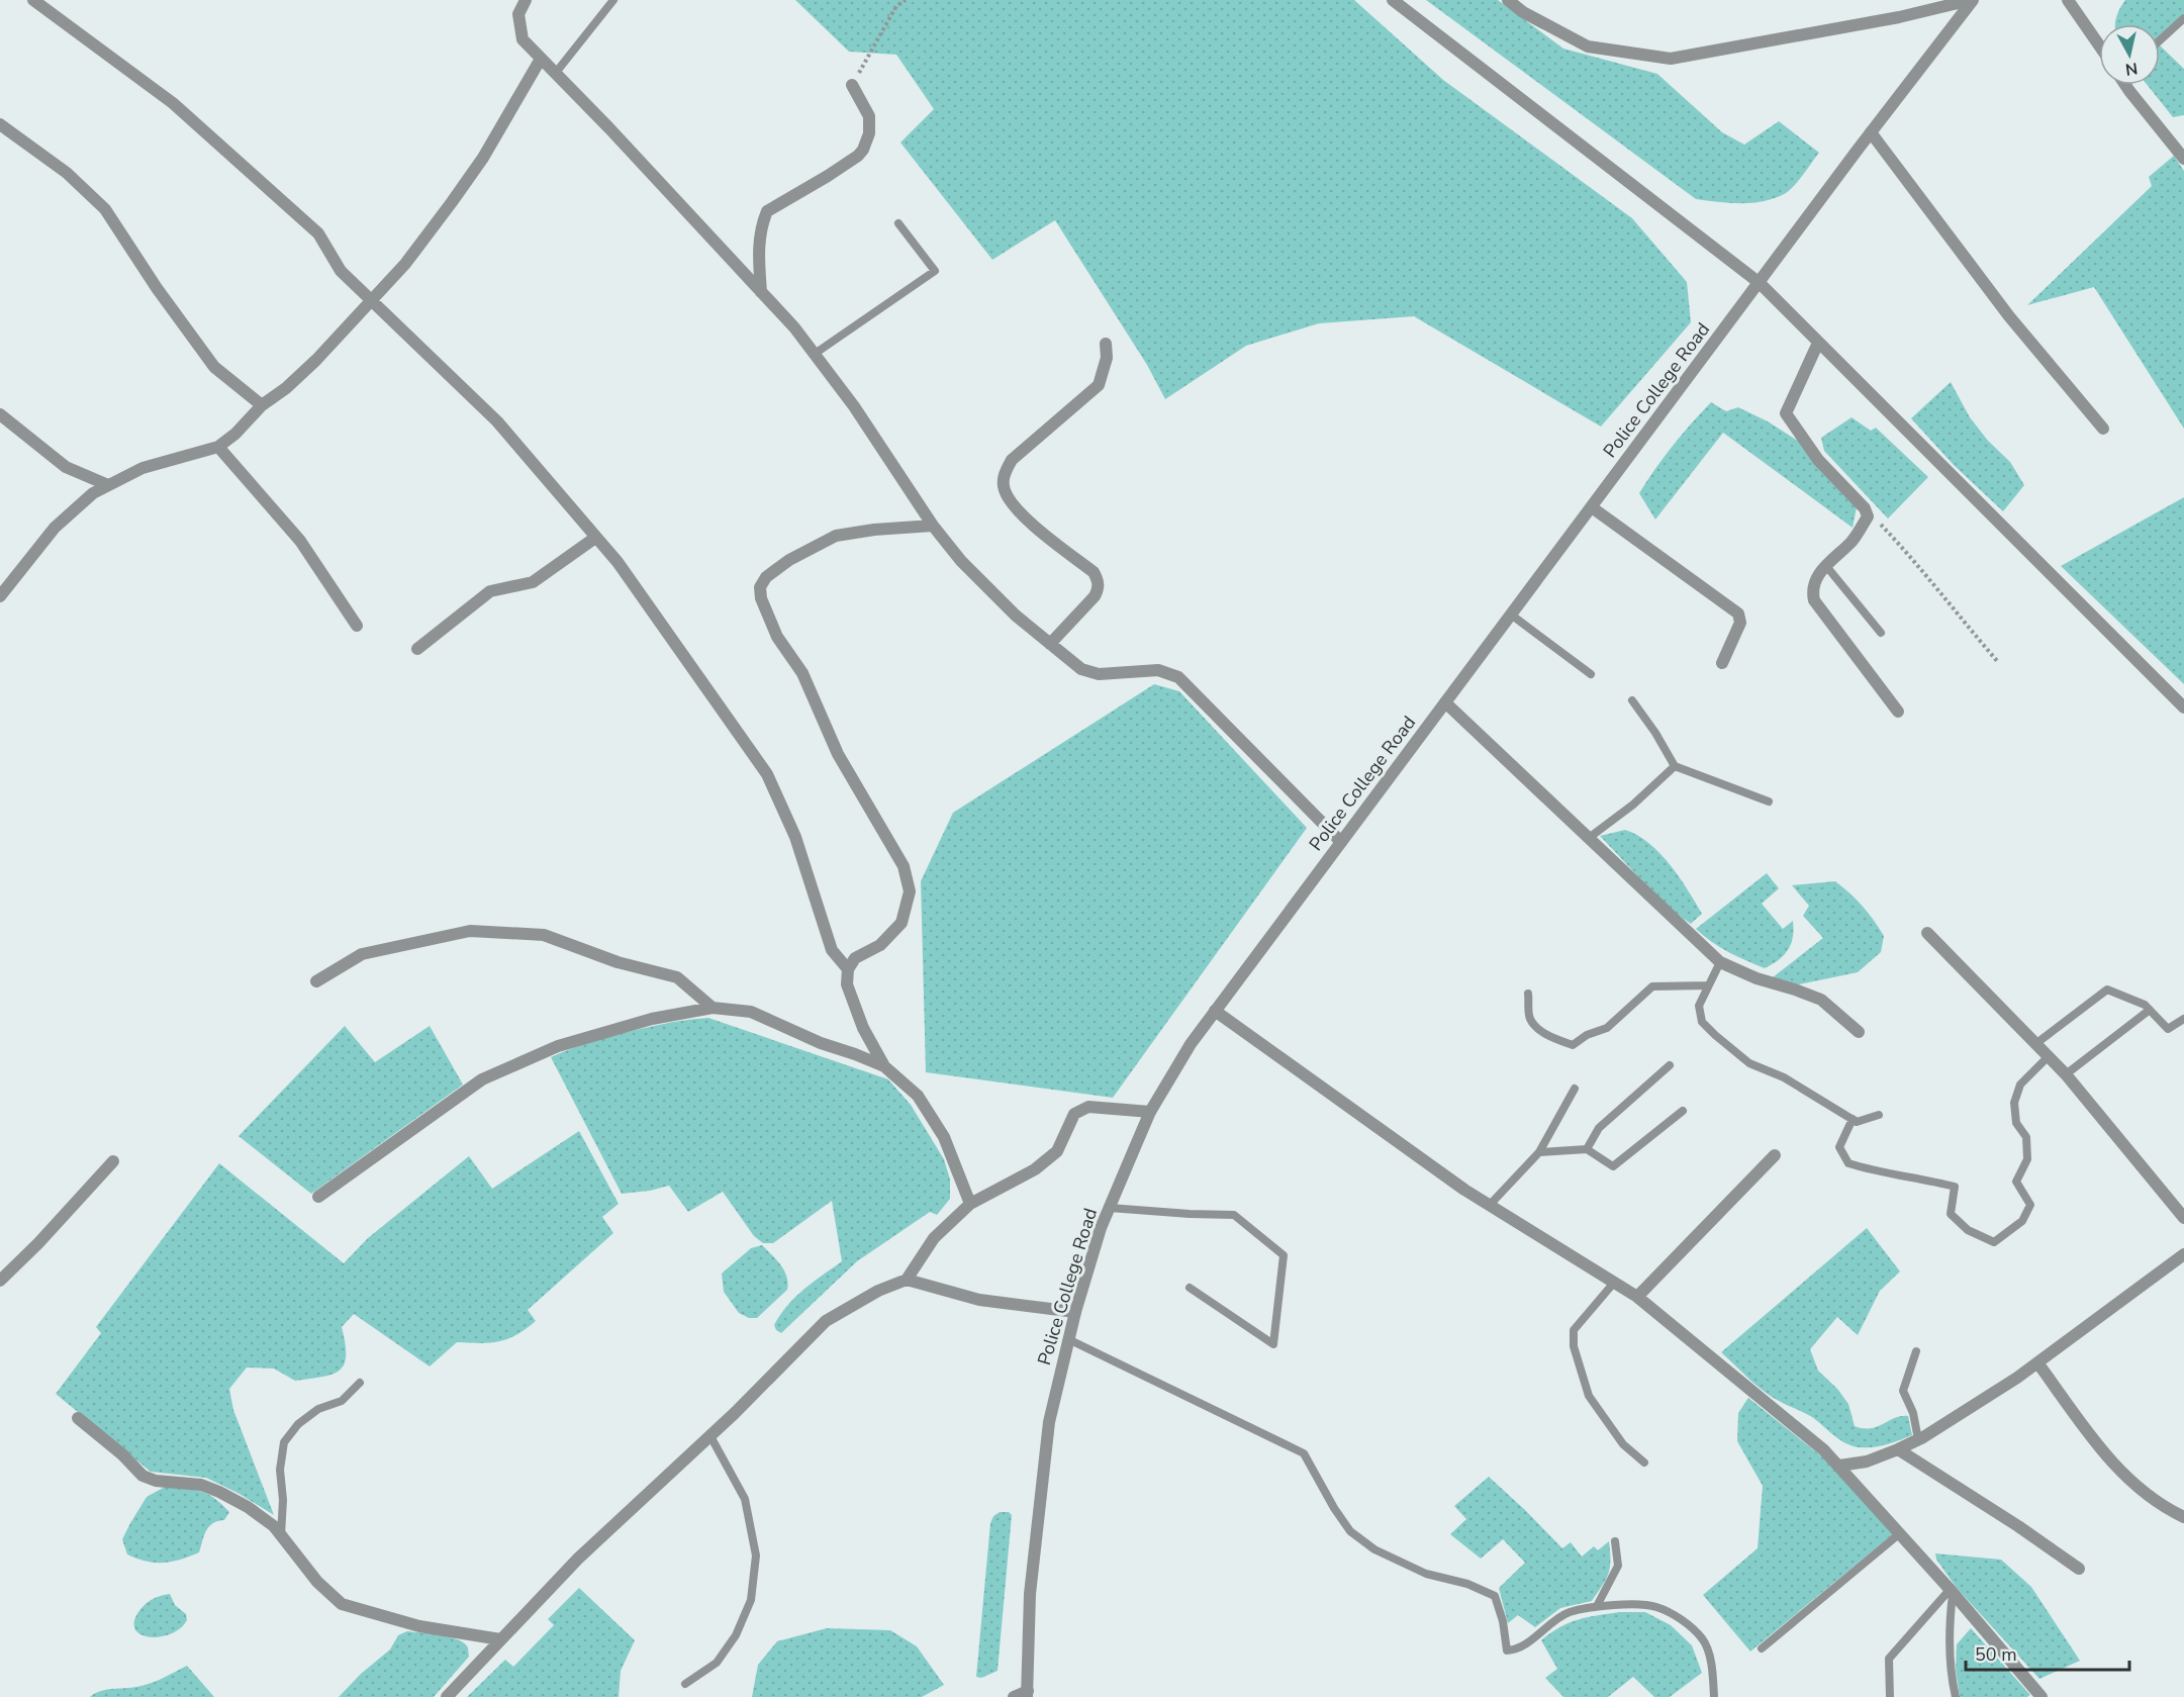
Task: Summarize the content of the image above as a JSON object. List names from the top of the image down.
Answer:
{
  "streets": {
    "street": ["Police College Road"]
  },
  "scale_bar": "50 m",
  "north": "bottom"
}
